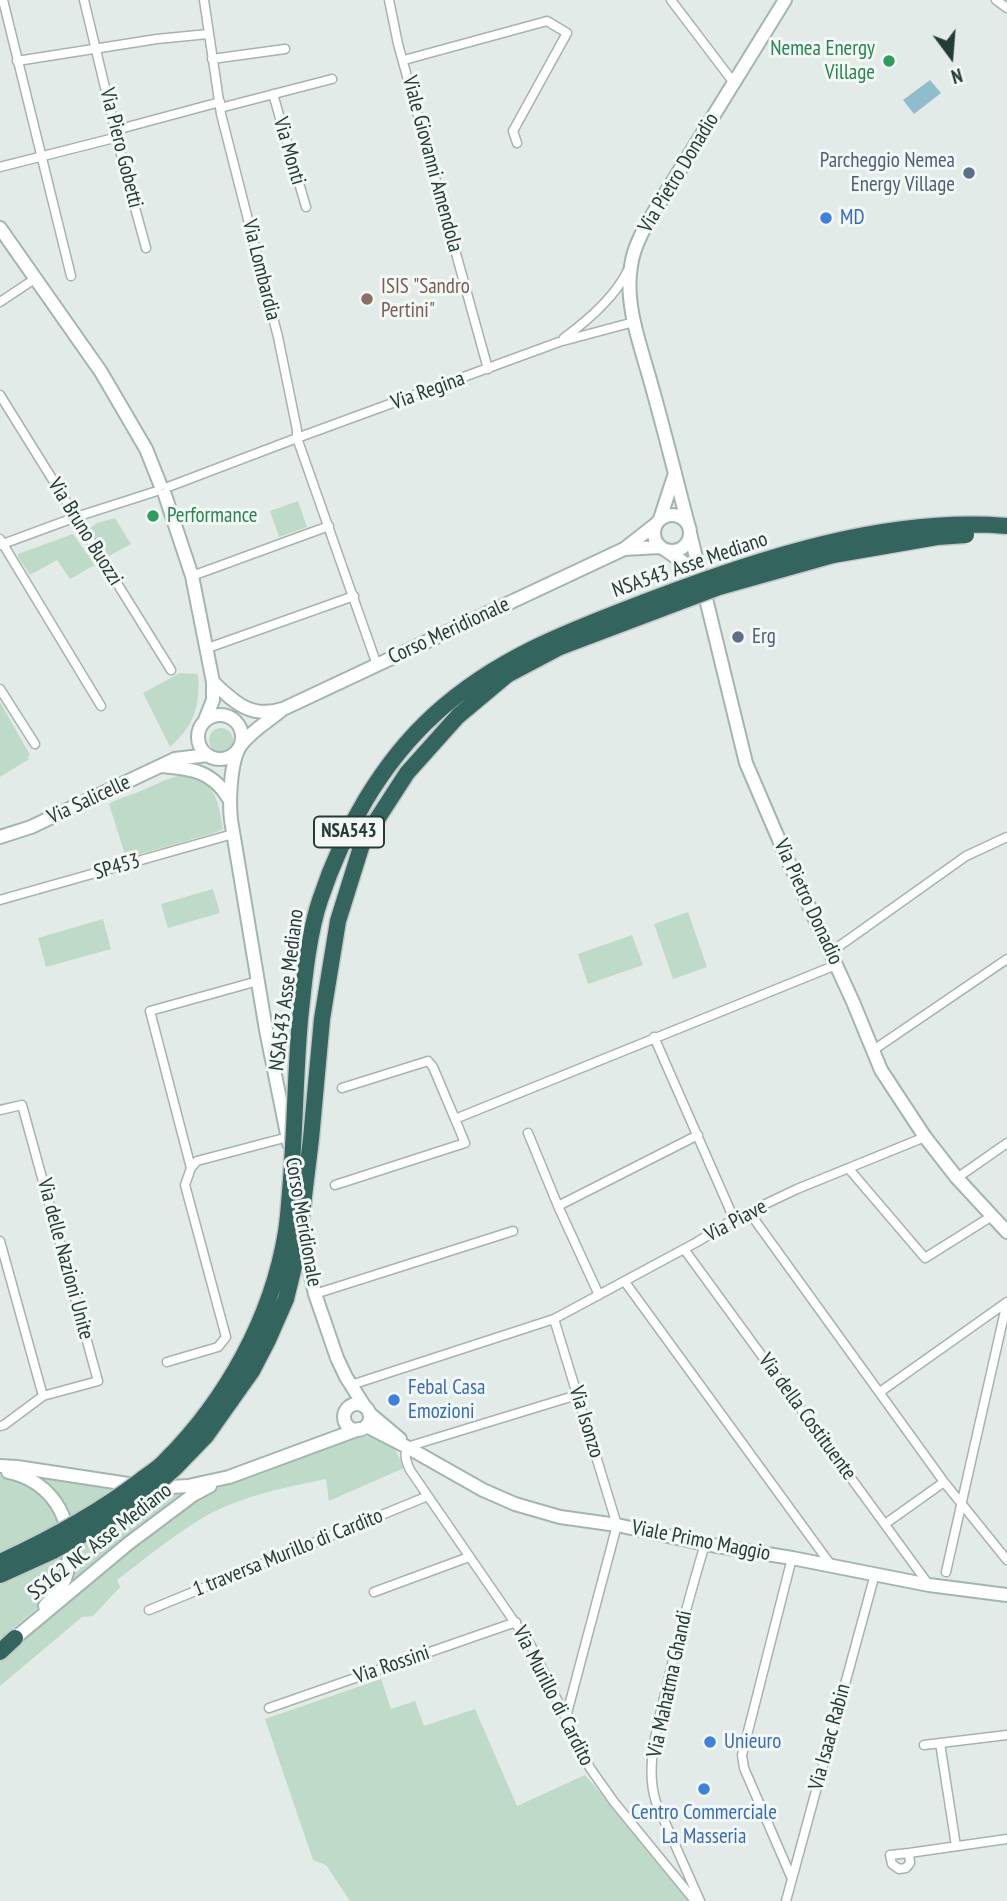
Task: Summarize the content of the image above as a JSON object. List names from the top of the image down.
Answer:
{
  "streets": {
    "highway": ["NSA543 Asse Mediano", "NSA543", "SS162 NC Asse Mediano"],
    "street": [
      "Via Piero Gobetti",
      "Via Monti",
      "Viale Giovanni Amendola",
      "Via Pietro Donadio",
      "Via Lombardia",
      "Via Regina",
      "Via Bruno Buozzi",
      "Corso Meridionale",
      "Via Salicelle",
      "SP453",
      "Via Piave",
      "Via delle Nazioni Unite",
      "Via della Costituente",
      "Via Isonzo",
      "Viale Primo Maggio",
      "1 traversa Murillo di Cardito",
      "Via Rossini",
      "Via Mahatma Ghandi",
      "Via Murillo di Cardito",
      "Via Isaac Rabin"
    ]
  },
  "crossings": [
    ["Via Monti", "Via Lombardia"],
    ["Viale Giovanni Amendola", "Via Regina"],
    ["Via Pietro Donadio", "Via Regina"],
    ["Via Pietro Donadio", "Via Piave"],
    ["Via Lombardia", "Via Regina"],
    ["Via Lombardia", "Corso Meridionale"],
    ["NSA543 Asse Mediano", "SS162 NC Asse Mediano"],
    ["Corso Meridionale", "SP453"],
    ["Corso Meridionale", "Via Piave"],
    ["Corso Meridionale", "Viale Primo Maggio"],
    ["Corso Meridionale", "SS162 NC Asse Mediano"],
    ["Via Piave", "Via della Costituente"],
    ["Via Piave", "Via Isonzo"],
    ["Via della Costituente", "Viale Primo Maggio"],
    ["Via Isonzo", "Viale Primo Maggio"],
    ["Viale Primo Maggio", "SS162 NC Asse Mediano"],
    ["Viale Primo Maggio", "Via Mahatma Ghandi"],
    ["Viale Primo Maggio", "Via Murillo di Cardito"],
    ["Viale Primo Maggio", "Via Isaac Rabin"],
    ["1 traversa Murillo di Cardito", "Via Murillo di Cardito"],
    ["Via Rossini", "Via Murillo di Cardito"],
    ["Via Mahatma Ghandi", "Via Murillo di Cardito"]
  ],
  "places": [
    "Nemea Energy Village",
    "Parcheggio Nemea Energy Village",
    "MD",
    "ISIS \"Sandro Pertini\"",
    "Performance",
    "Erg",
    "Febal Casa Emozioni",
    "Unieuro",
    "Centro Commerciale La Masseria"
  ],
  "north": "bottom"
}
